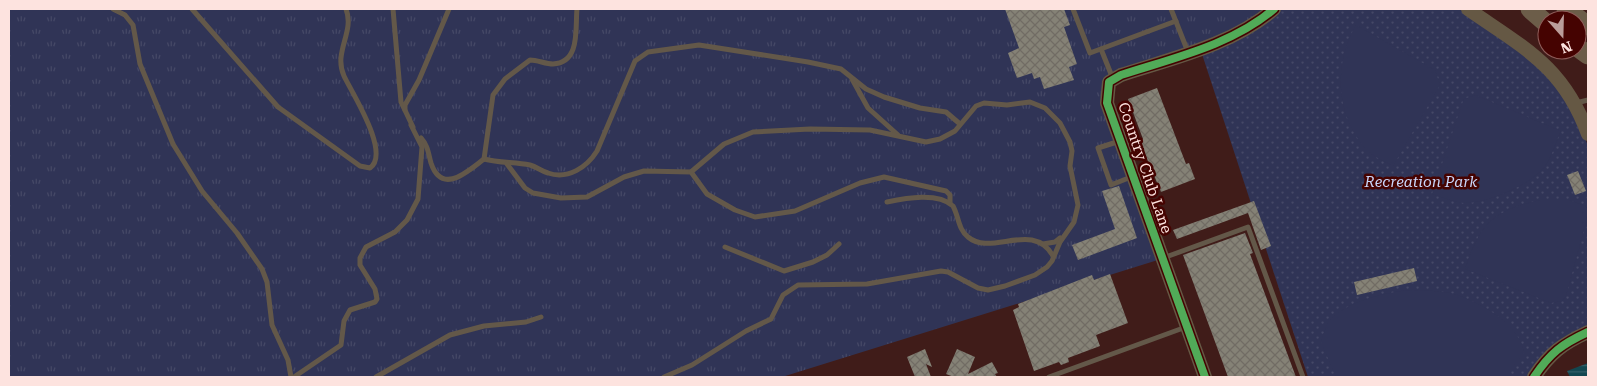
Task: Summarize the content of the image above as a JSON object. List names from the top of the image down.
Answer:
{
  "streets": {
    "street": ["Country Club Lane"]
  },
  "parks": ["Recreation Park"],
  "north": "bottom"
}
